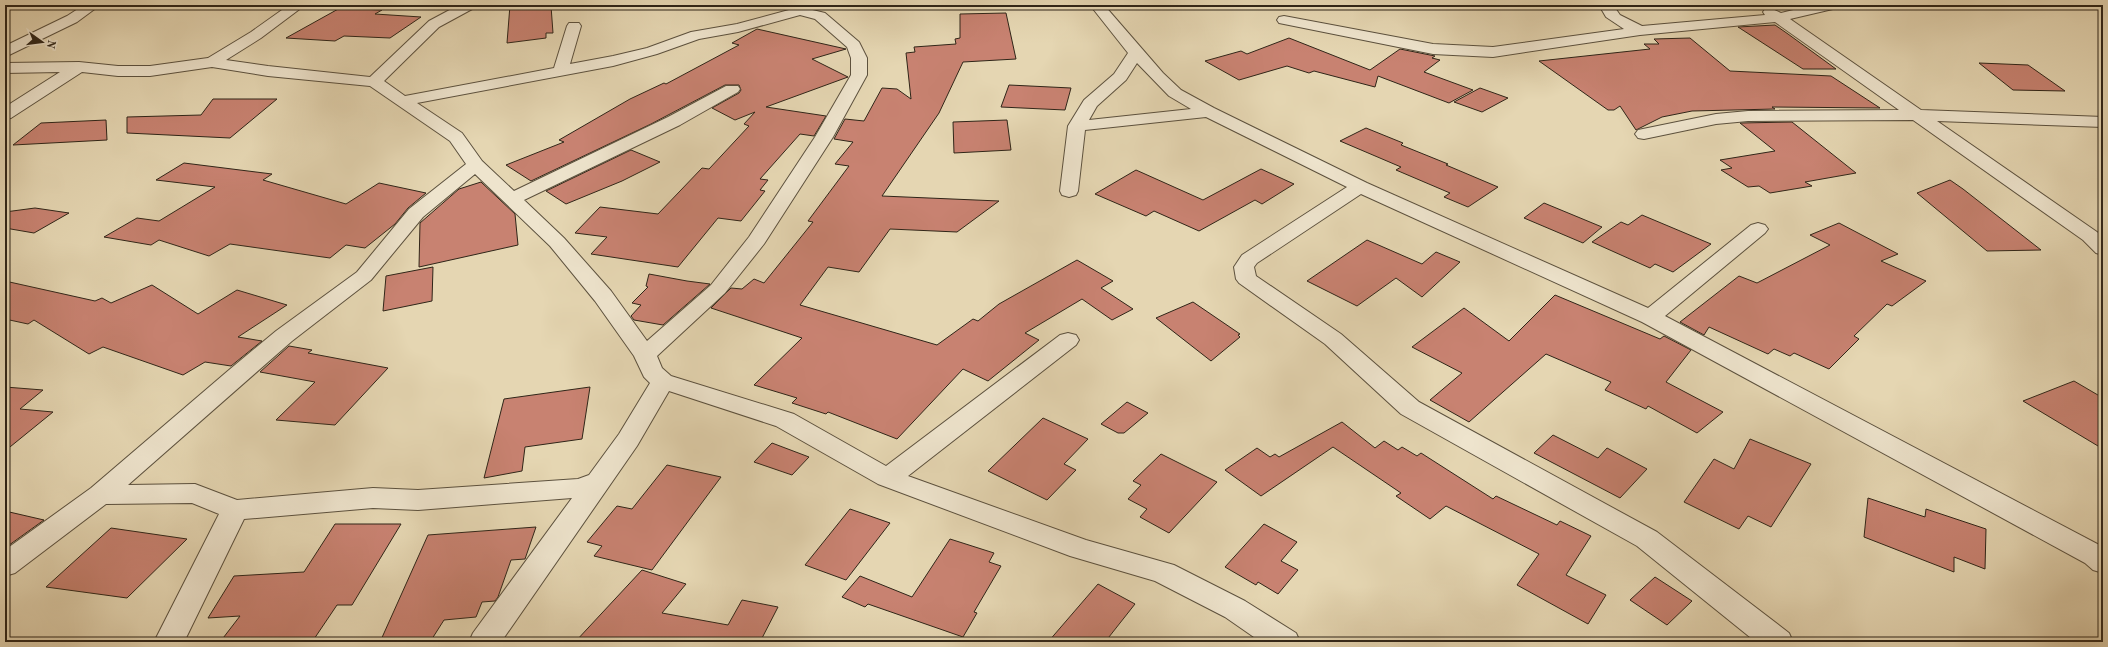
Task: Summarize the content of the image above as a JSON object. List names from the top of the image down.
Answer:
{
  "north": "right"
}
